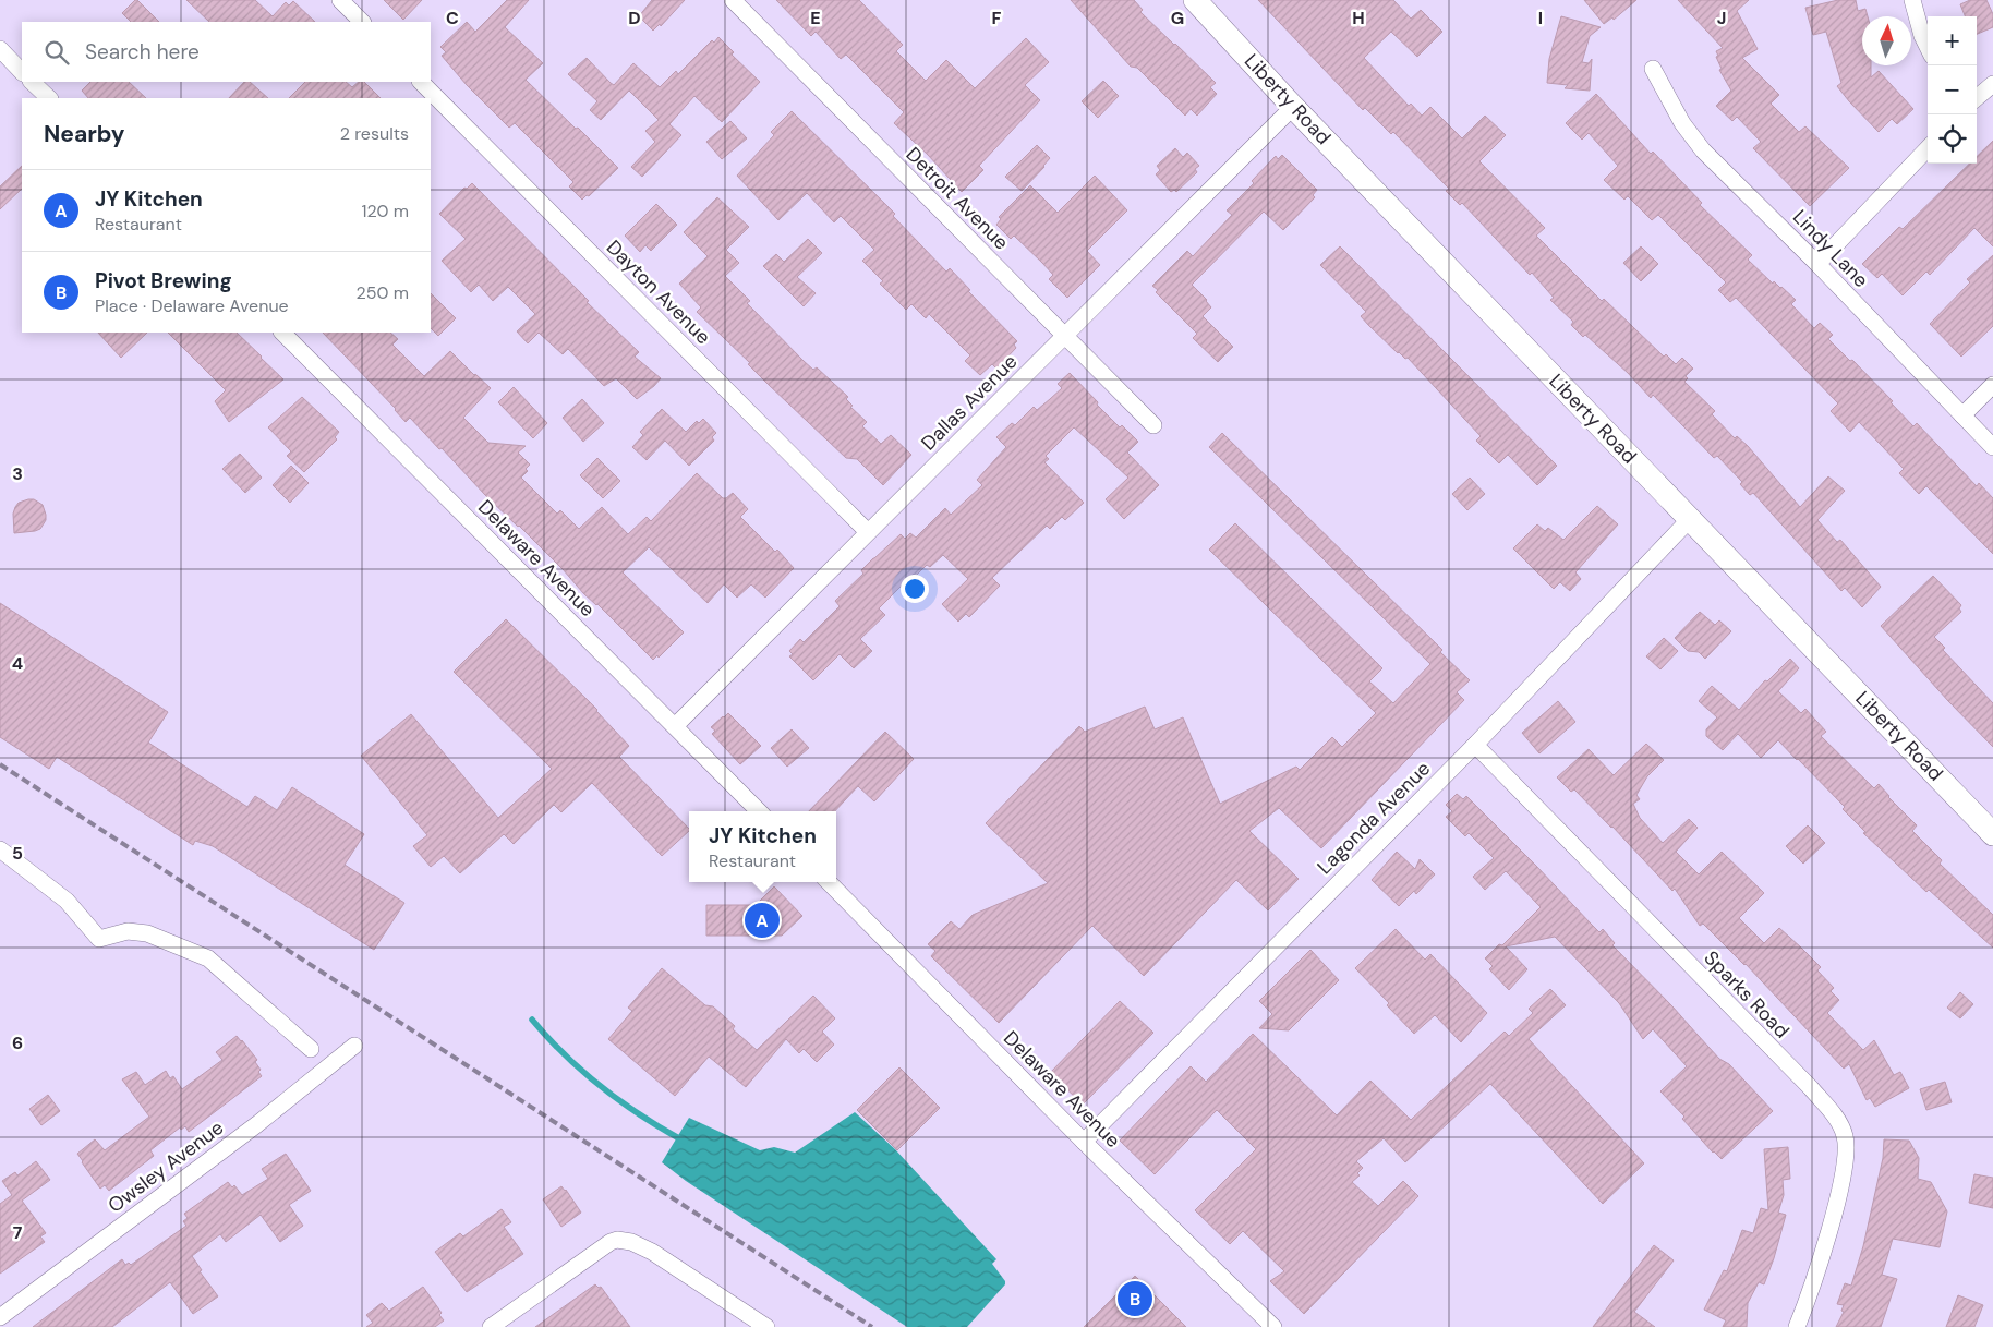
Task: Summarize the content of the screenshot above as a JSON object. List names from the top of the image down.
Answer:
{
  "streets": {
    "main road": ["Liberty Road"],
    "street": [
      "Detroit Avenue",
      "Lindy Lane",
      "Dayton Avenue",
      "Dallas Avenue",
      "Delaware Avenue",
      "Lagonda Avenue",
      "Sparks Road",
      "Owsley Avenue"
    ]
  },
  "crossings": [
    ["Liberty Road", "Dallas Avenue"],
    ["Liberty Road", "Lagonda Avenue"],
    ["Detroit Avenue", "Dallas Avenue"],
    ["Dayton Avenue", "Dallas Avenue"],
    ["Dallas Avenue", "Delaware Avenue"],
    ["Delaware Avenue", "Lagonda Avenue"],
    ["Lagonda Avenue", "Sparks Road"]
  ],
  "north": "top",
  "page": {
    "map_buttons": ["+", "−"],
    "search": "Search here",
    "heading": ["Nearby", "2 results"],
    "list": [
      {
        "mark": "A",
        "name": "JY Kitchen",
        "note": "Restaurant",
        "value": "120 m"
      },
      {
        "mark": "B",
        "name": "Pivot Brewing",
        "note": "Place · Delaware Avenue",
        "value": "250 m"
      }
    ],
    "popup": ["JY Kitchen", "Restaurant"],
    "pins": ["A", "B"]
  },
  "grid": {
    "columns": [
      "C",
      "D",
      "E",
      "F",
      "G",
      "H",
      "I",
      "J"
    ],
    "rows": [
      "3",
      "4",
      "5",
      "6",
      "7"
    ]
  }
}
